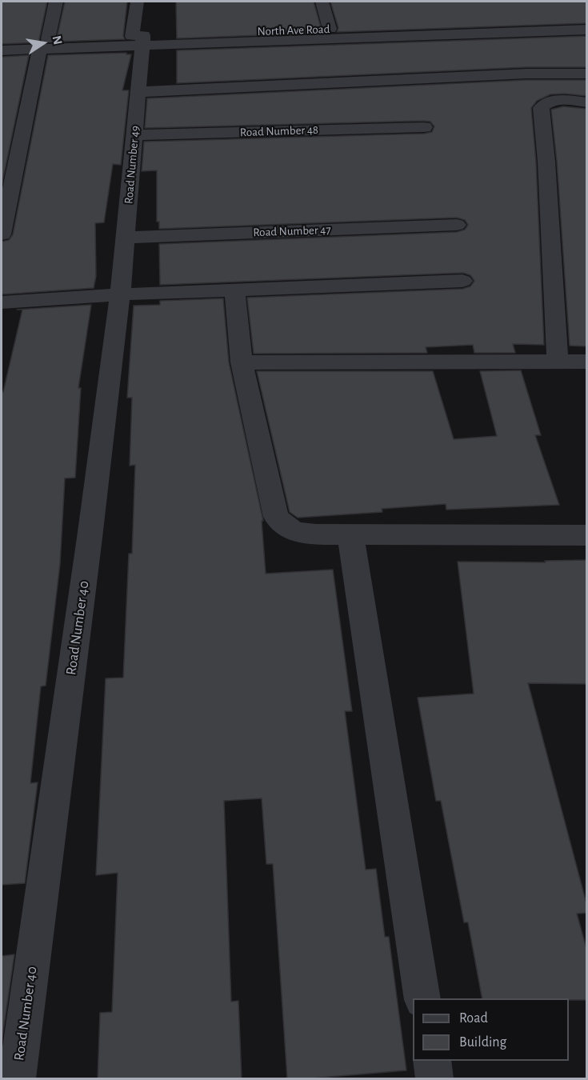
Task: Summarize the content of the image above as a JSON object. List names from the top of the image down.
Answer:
{
  "streets": {
    "street": [
      "North Ave Road",
      "Road Number 48",
      "Road Number 49",
      "Road Number 47",
      "Road Number 40"
    ]
  },
  "crossings": [
    ["North Ave Road", "Road Number 49"],
    ["Road Number 48", "Road Number 49"],
    ["Road Number 49", "Road Number 47"],
    ["Road Number 49", "Road Number 40"]
  ],
  "legend": ["Road", "Building"],
  "north": "right"
}
